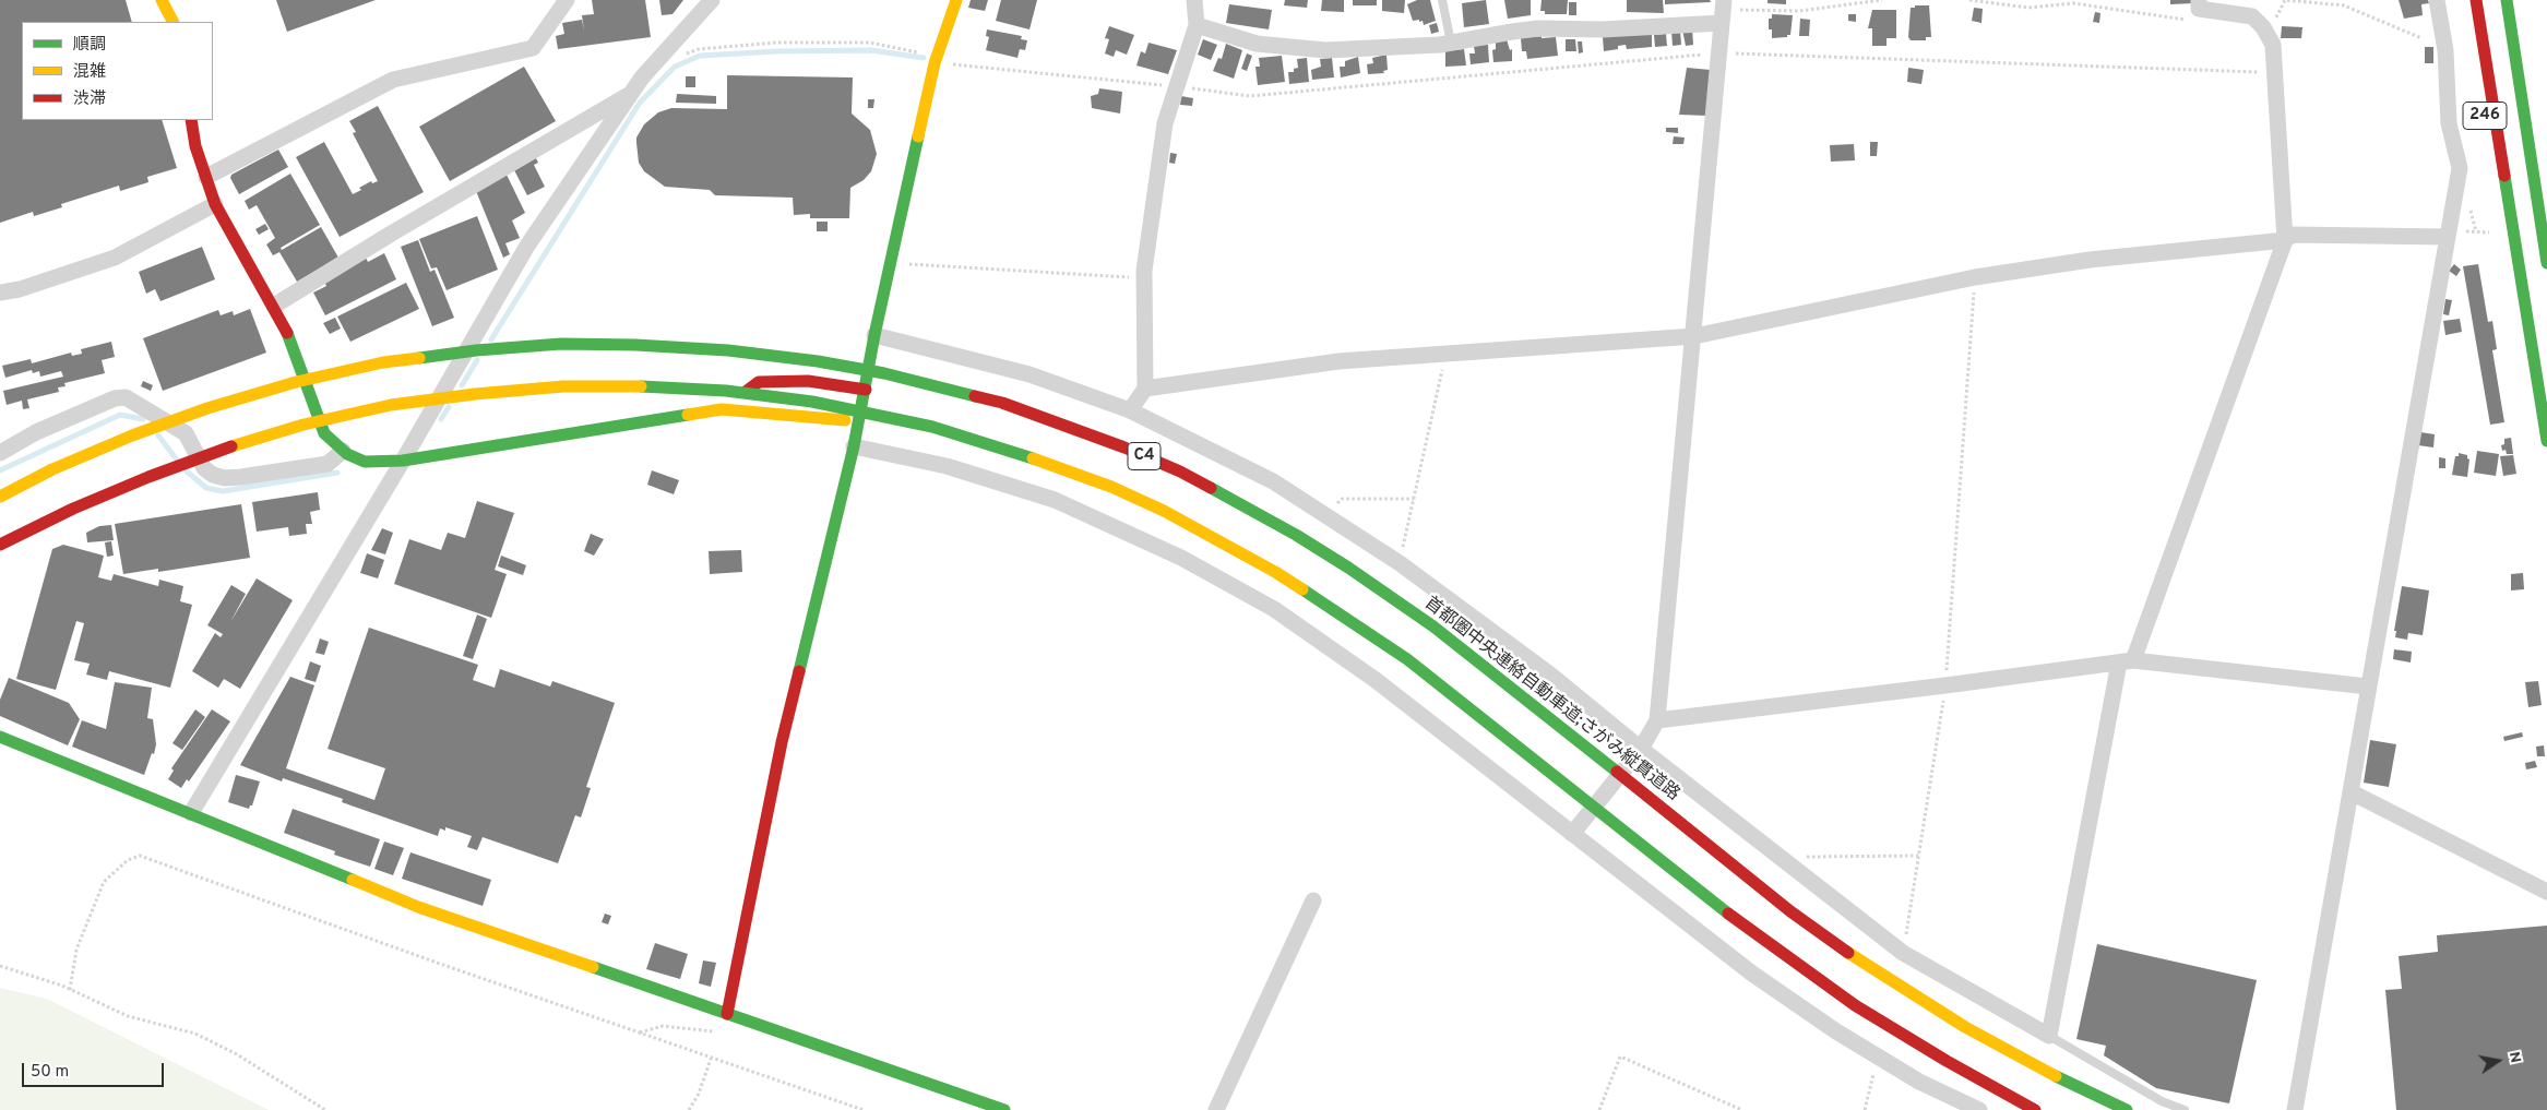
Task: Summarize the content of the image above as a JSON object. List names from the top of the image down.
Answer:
{
  "streets": {
    "main road": ["246", "C4", "首都圏中央連絡自動車道;さがみ縦貫道路"]
  },
  "legend": ["順調", "混雑", "渋滞"],
  "scale_bar": "50 m",
  "north": "right"
}
